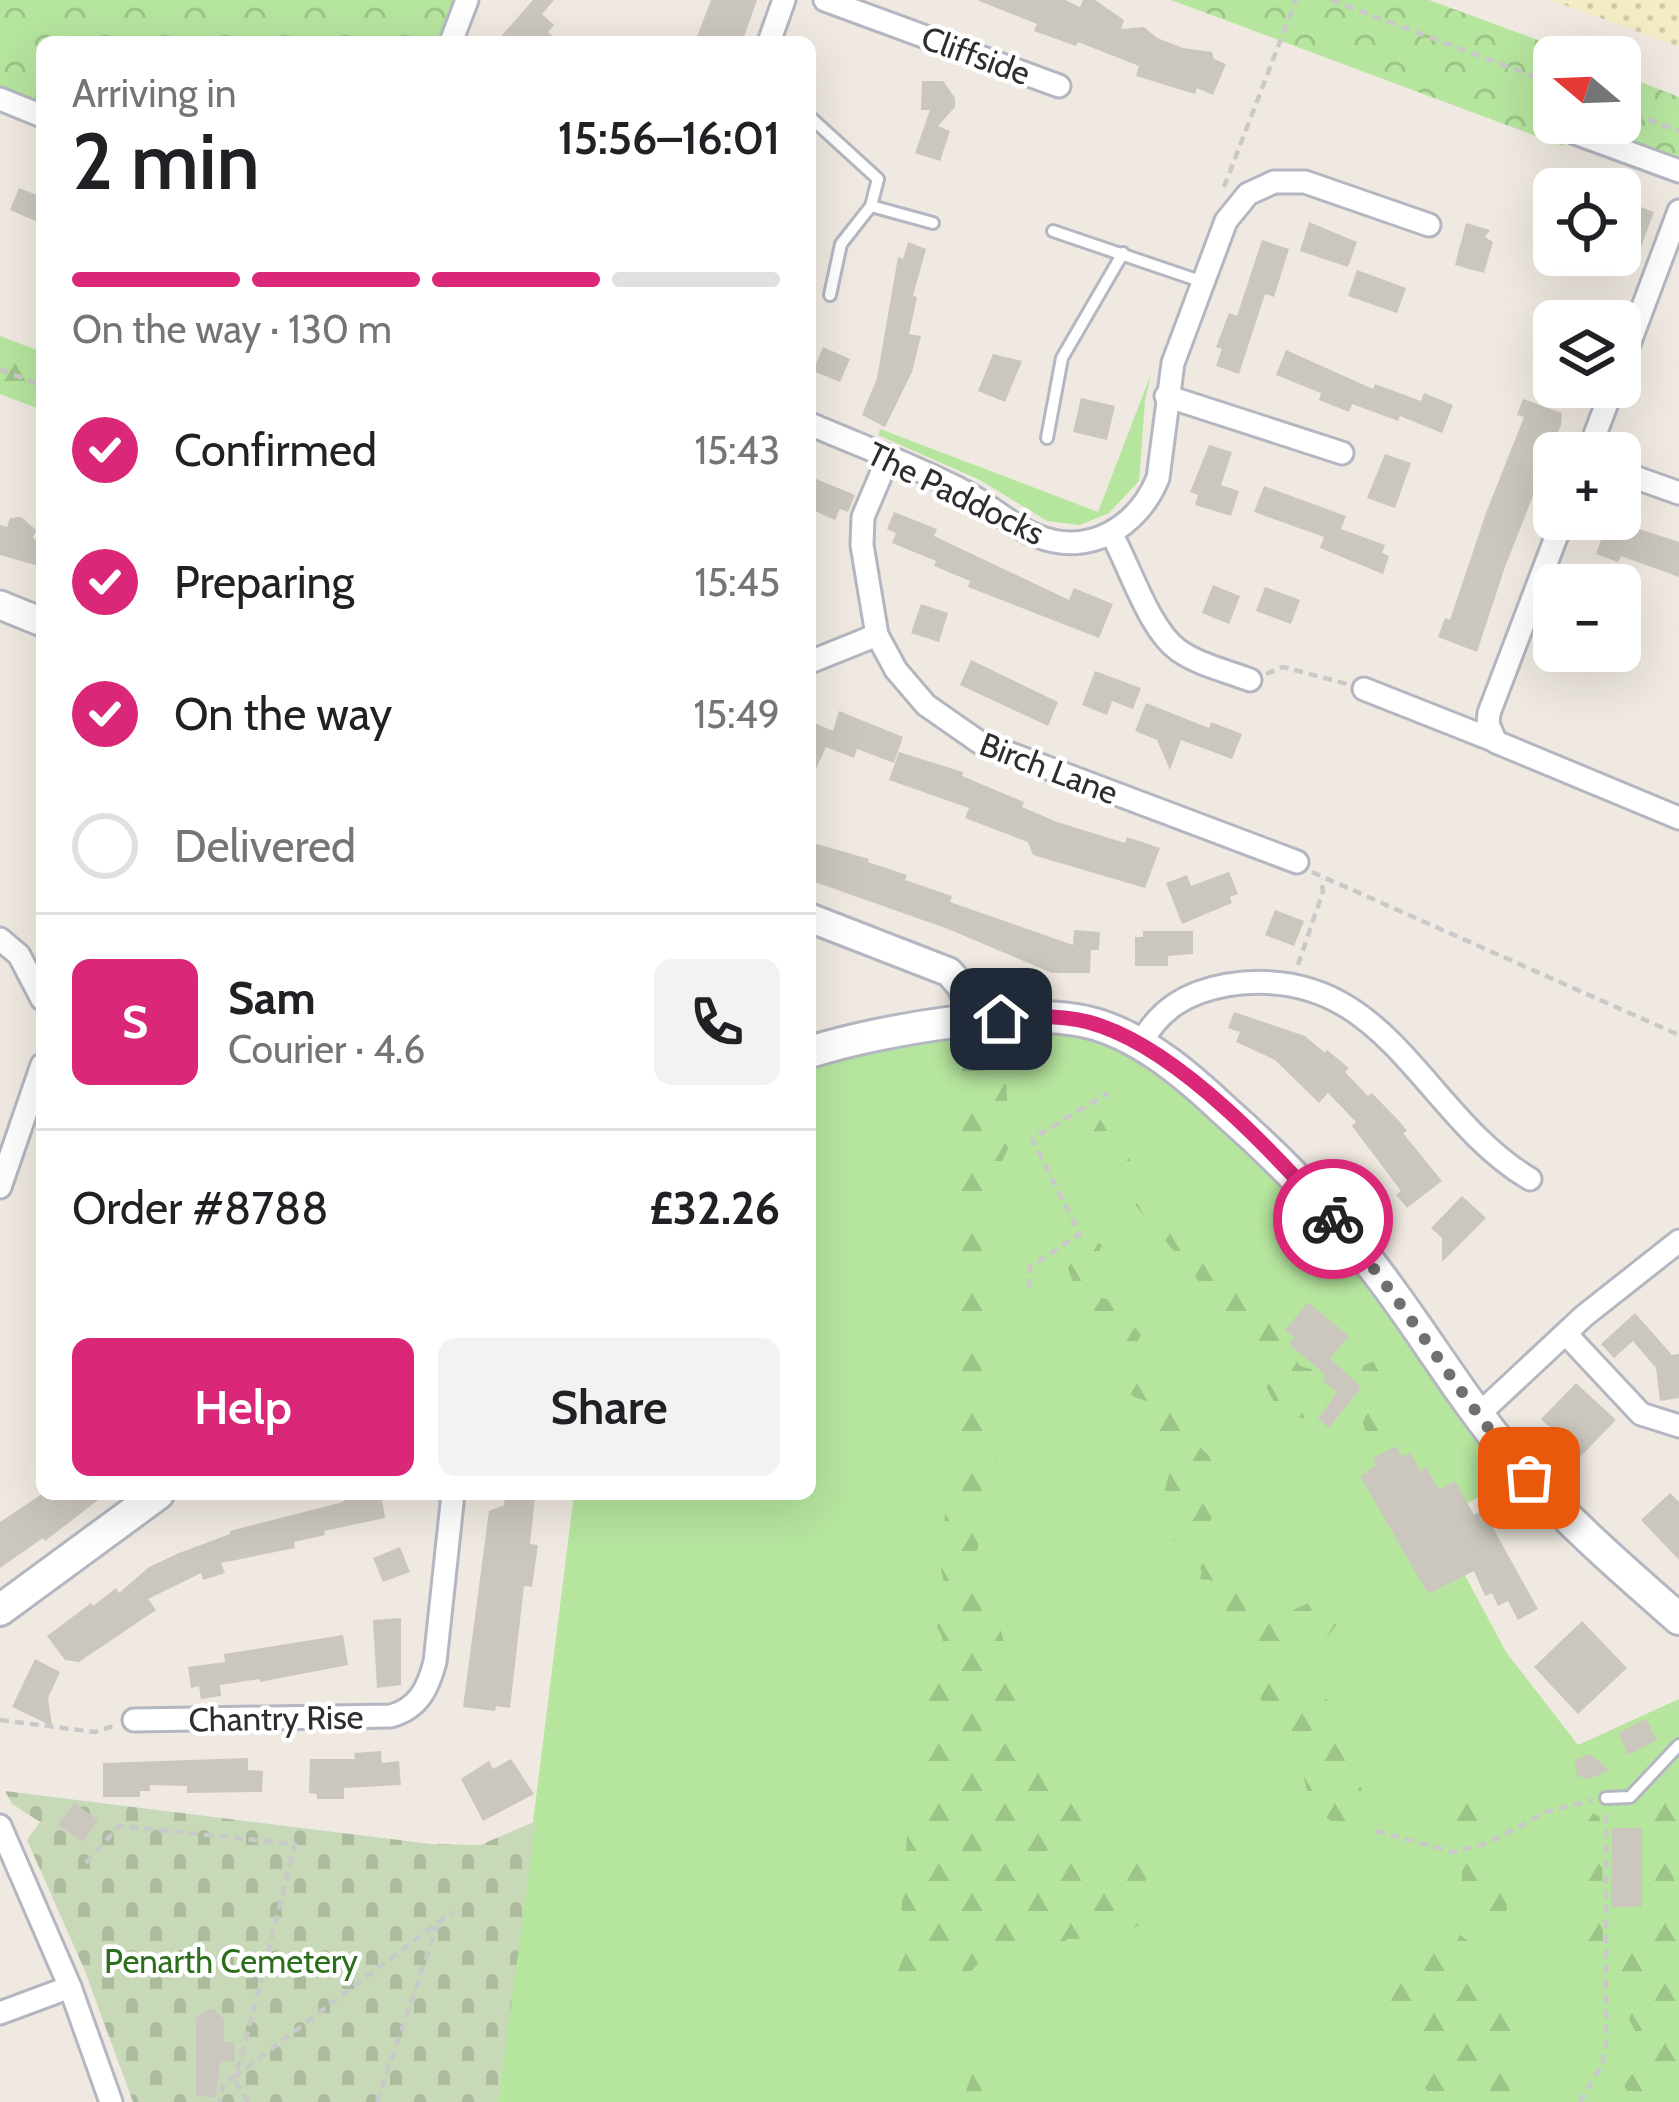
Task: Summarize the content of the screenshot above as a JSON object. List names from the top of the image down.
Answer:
{
  "streets": {
    "street": [
      "Cliffside",
      "The Paddocks",
      "Birch Lane",
      "Chantry Rise"
    ]
  },
  "crossings": [
    ["The Paddocks", "Birch Lane"]
  ],
  "parks": ["Penarth Cemetery"],
  "north": "left",
  "page": {
    "map_buttons": ["+", "−"],
    "heading": ["2 min", "Arriving in", "15:56–16:01"],
    "panel": [
      "Sam",
      "Courier · 4.6",
      "Order #8788",
      "£32.26"
    ],
    "bar": "On the way · 130 m",
    "list": [
      ["Confirmed", "15:43"],
      ["Preparing", "15:45"],
      ["On the way", "15:49"],
      "Delivered"
    ],
    "round": "S",
    "buttons": ["Help", "Share"]
  }
}
